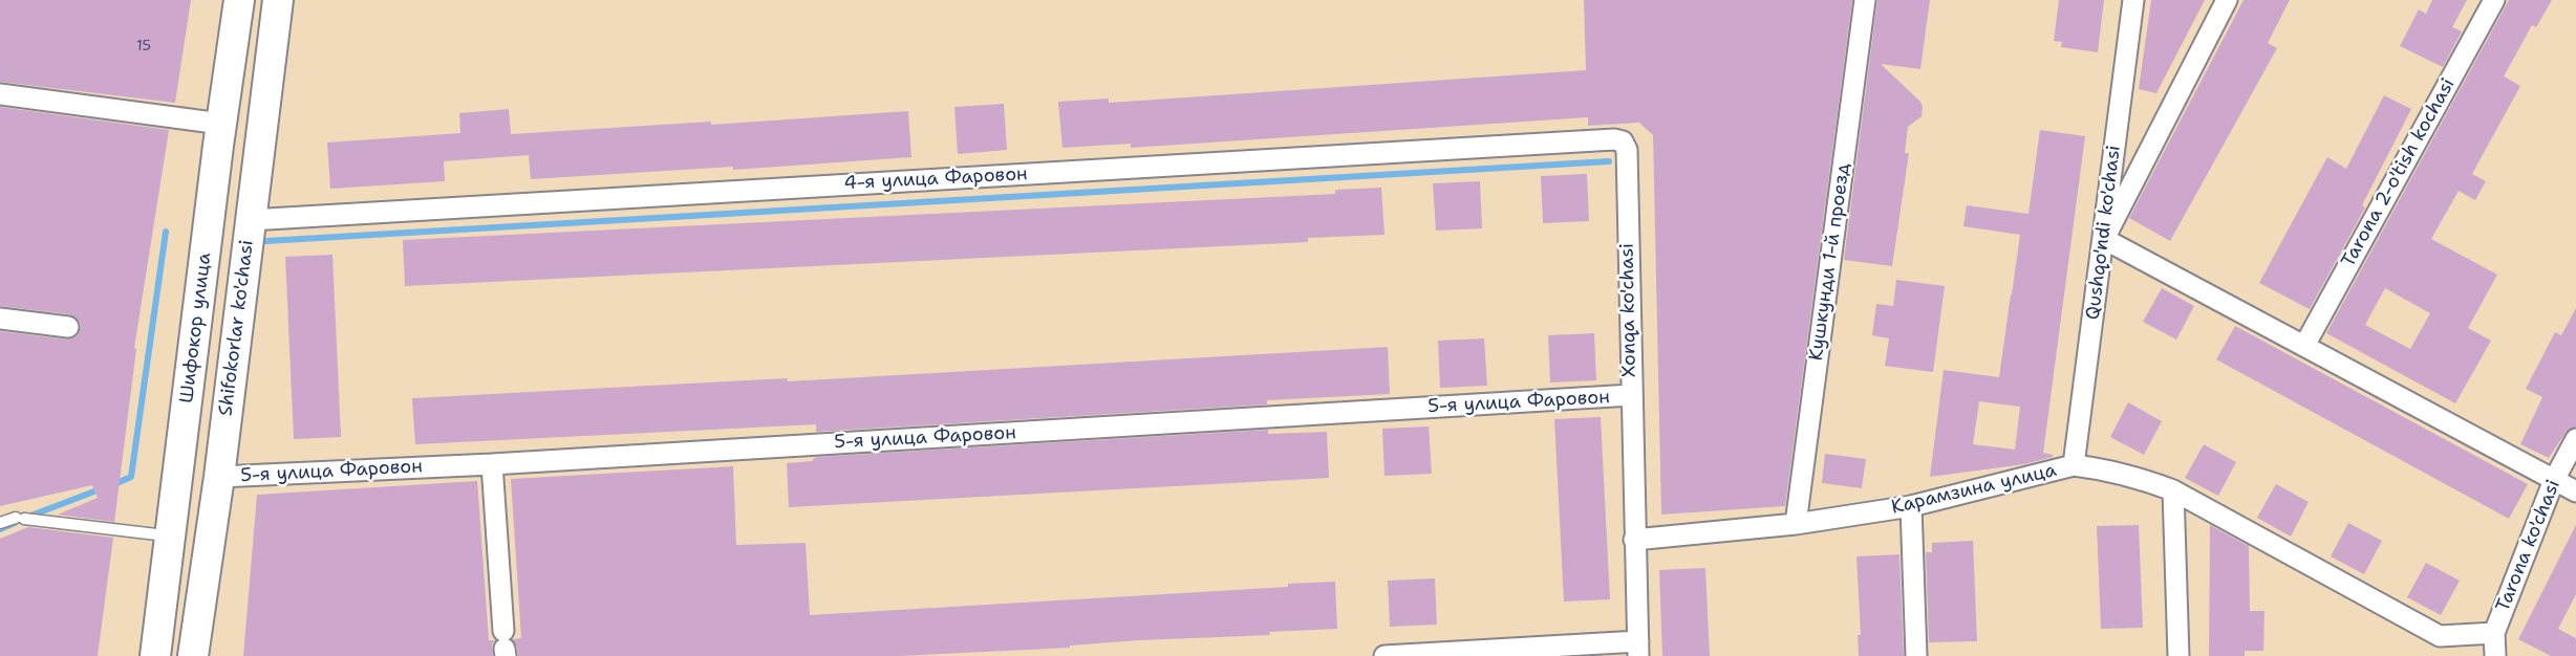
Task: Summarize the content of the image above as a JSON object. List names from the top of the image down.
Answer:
{
  "streets": {
    "main road": ["Шифокор улица", "Shifokorlar ko'chasi"],
    "street": [
      "Tarona 2-o'tish kochasi",
      "4-я улица Фаровон",
      "Qushqo'ndi ko'chasi",
      "Кушкунди 1-й проезд",
      "Xonqa ko'chasi",
      "5-я улица Фаровон",
      "Карамзина улица",
      "Tarona ko'chasi"
    ]
  },
  "crossings": [
    ["4-я улица Фаровон", "Xonqa ko'chasi"],
    ["4-я улица Фаровон", "Shifokorlar ko'chasi"],
    ["Qushqo'ndi ko'chasi", "Карамзина улица"],
    ["Кушкунди 1-й проезд", "Карамзина улица"],
    ["Xonqa ko'chasi", "5-я улица Фаровон"],
    ["Xonqa ko'chasi", "Карамзина улица"],
    ["Shifokorlar ko'chasi", "5-я улица Фаровон"],
    ["Карамзина улица", "Tarona ko'chasi"]
  ],
  "house_numbers": ["15"]
}
